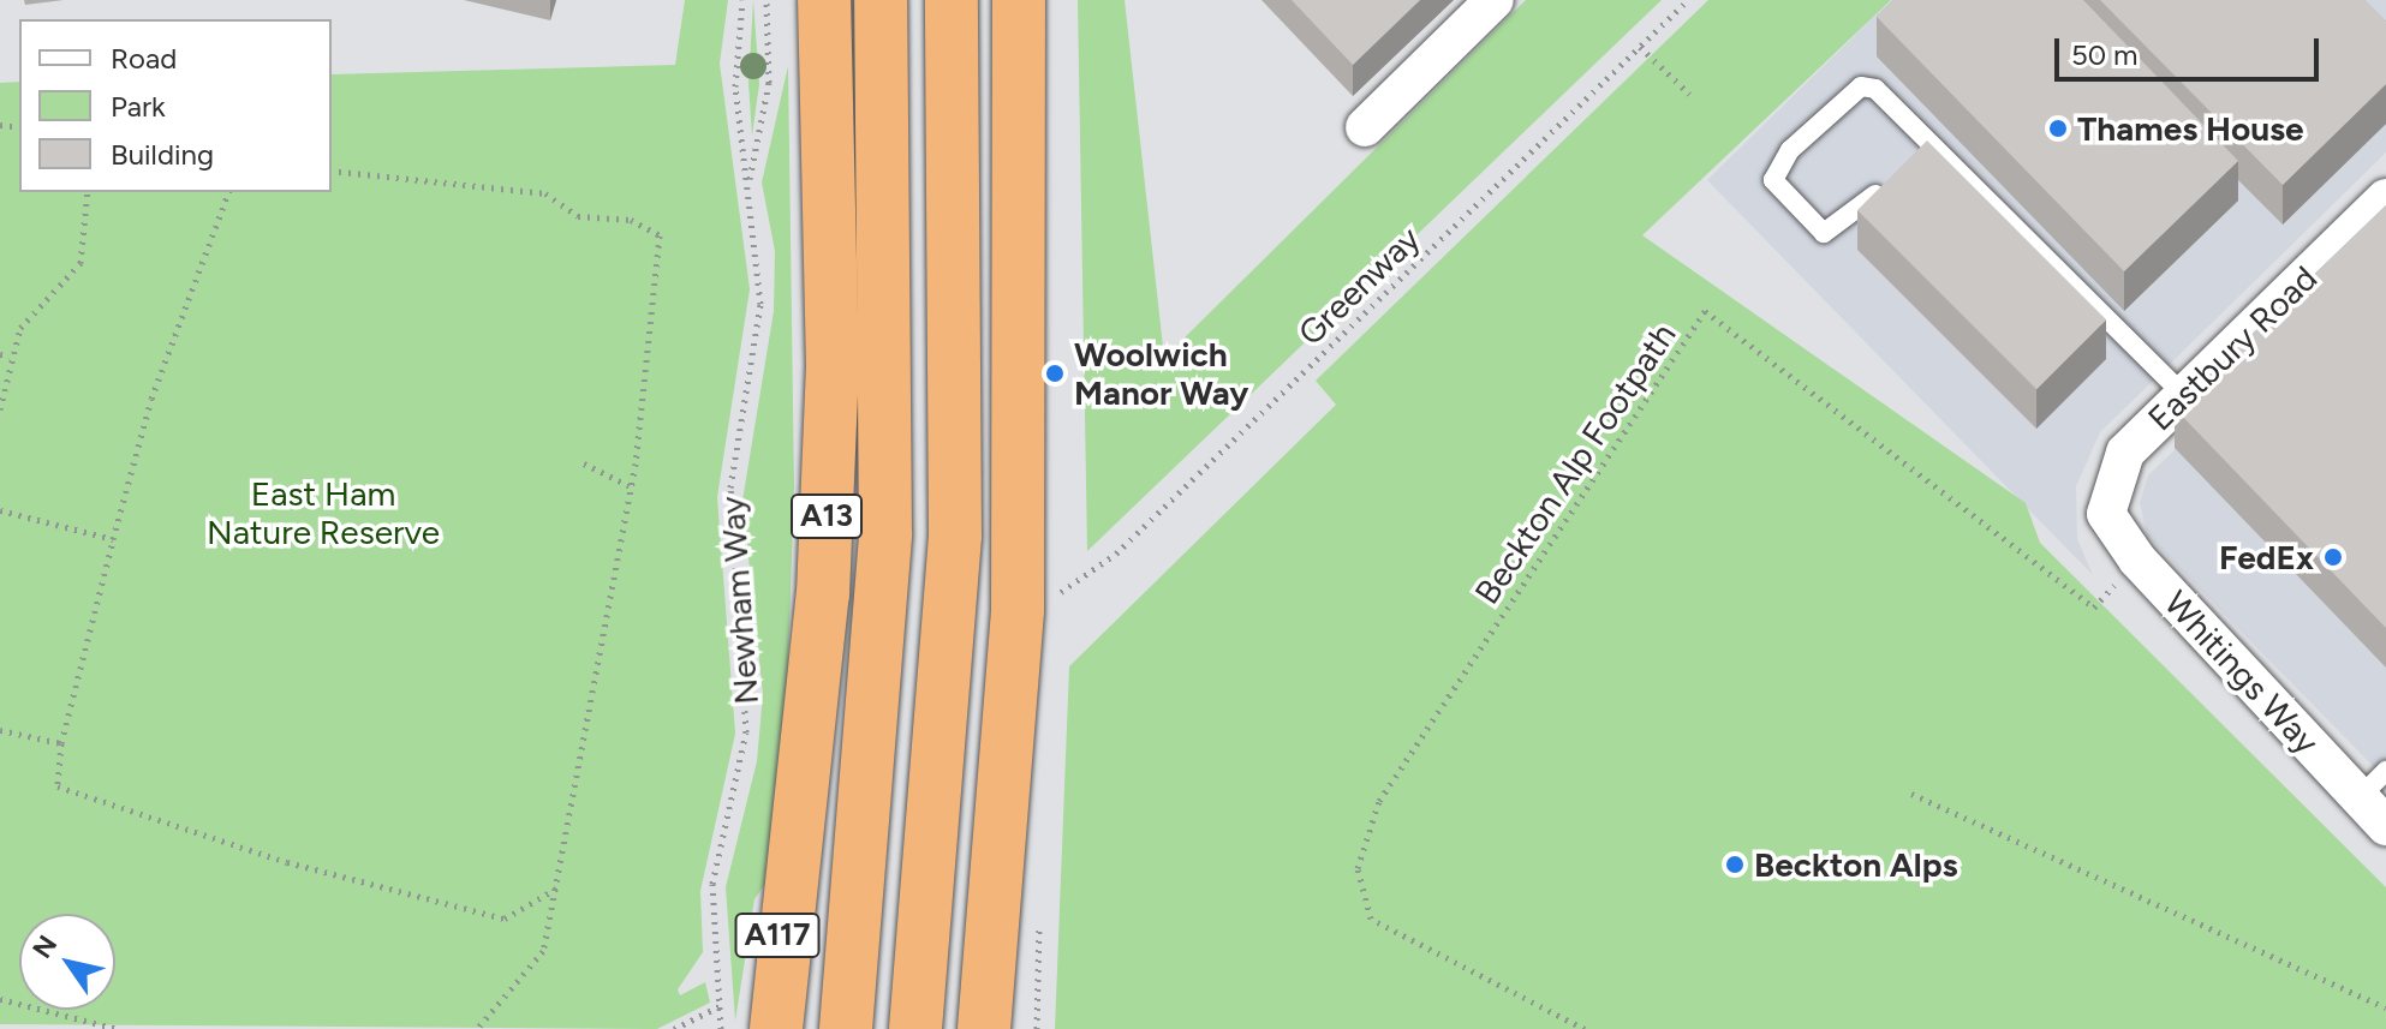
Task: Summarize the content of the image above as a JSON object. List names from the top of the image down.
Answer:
{
  "streets": {
    "highway": ["A13", "A117"],
    "street": ["Eastbury Road", "Whitings Way"],
    "path": ["Greenway", "Beckton Alp Footpath", "Newham Way"]
  },
  "crossings": [
    ["Eastbury Road", "Whitings Way"],
    ["Beckton Alp Footpath", "Whitings Way"],
    ["A13", "A117"],
    ["Newham Way", "A117"]
  ],
  "parks": ["East Ham Nature Reserve"],
  "places": [
    "Thames House",
    "Woolwich Manor Way",
    "FedEx",
    "Beckton Alps"
  ],
  "legend": ["Road", "Park", "Building"],
  "scale_bar": "50 m",
  "north": "top left"
}
